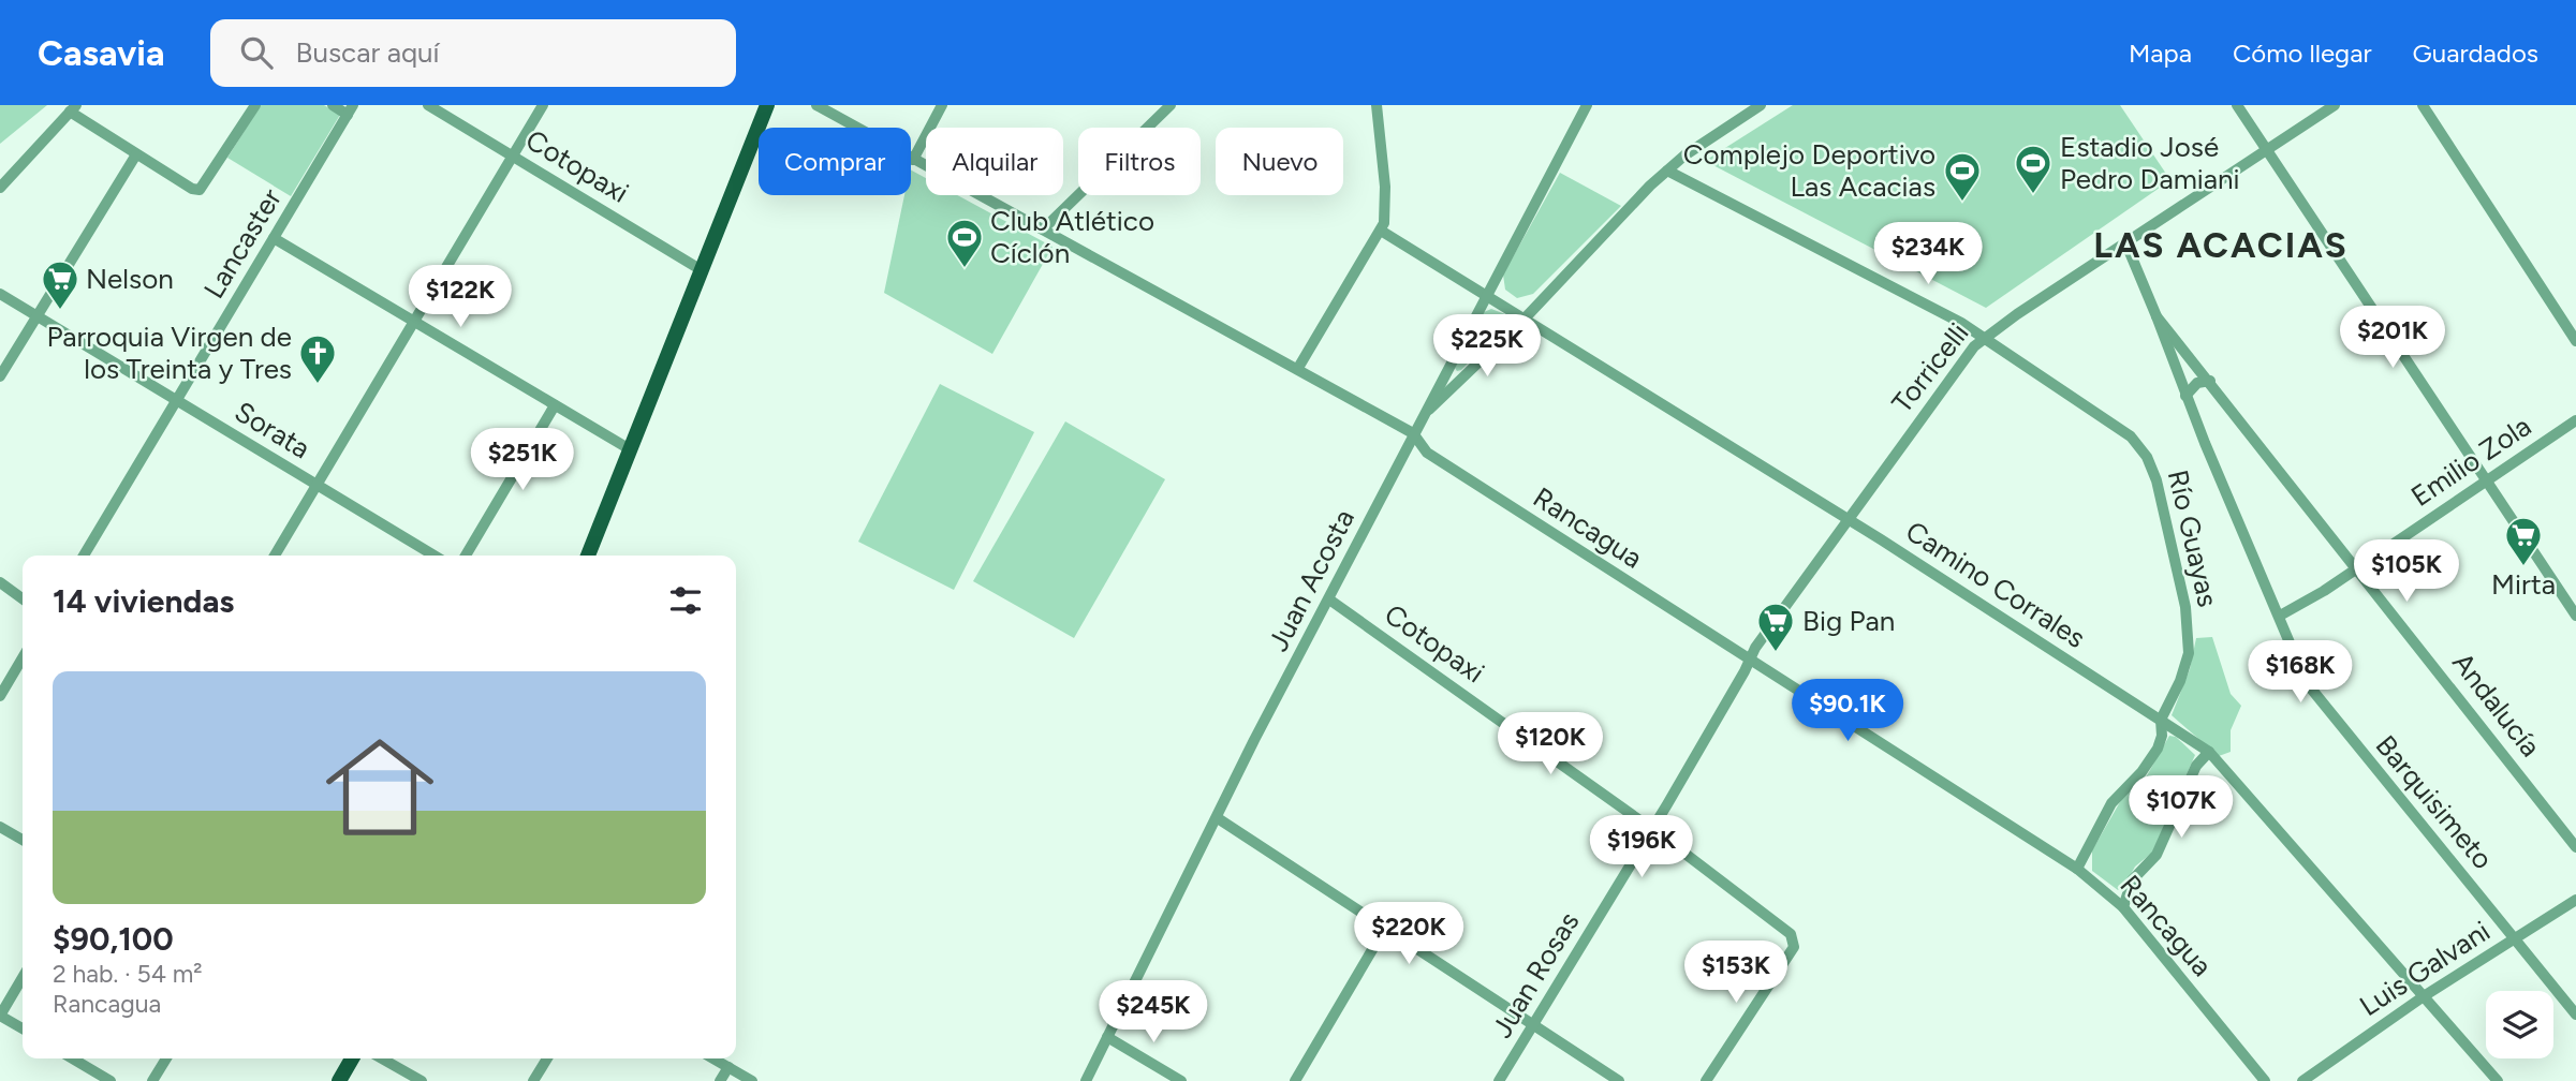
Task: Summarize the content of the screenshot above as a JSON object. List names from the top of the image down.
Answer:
{
  "streets": {
    "street": [
      "Cotopaxi",
      "Lancaster",
      "Torricelli",
      "Sorata",
      "Emilio Zola",
      "Rancagua",
      "Río Guayas",
      "Juan Acosta",
      "Camino Corrales",
      "Andalucía",
      "Barquisimeto",
      "Luis Galvani",
      "Juan Rosas"
    ]
  },
  "crossings": [
    ["Cotopaxi", "Juan Acosta"],
    ["Cotopaxi", "Juan Rosas"],
    ["Lancaster", "Sorata"],
    ["Torricelli", "Rancagua"],
    ["Torricelli", "Río Guayas"],
    ["Torricelli", "Camino Corrales"],
    ["Torricelli", "Andalucía"],
    ["Torricelli", "Juan Rosas"],
    ["Emilio Zola", "Andalucía"],
    ["Emilio Zola", "Barquisimeto"],
    ["Rancagua", "Río Guayas"],
    ["Rancagua", "Juan Acosta"],
    ["Rancagua", "Juan Rosas"],
    ["Río Guayas", "Camino Corrales"],
    ["Juan Acosta", "Camino Corrales"],
    ["Camino Corrales", "Luis Galvani"],
    ["Andalucía", "Barquisimeto"],
    ["Barquisimeto", "Luis Galvani"]
  ],
  "districts": ["LAS ACACIAS"],
  "places": {
    "sports": ["Estadio José Pedro Damiani", "Complejo Deportivo Las Acacias", "Club Atlético Cíclón"],
    "supermarket": ["Nelson", "Mirta", "Big Pan"],
    "church": ["Parroquia Virgen de los Treinta y Tres"]
  },
  "page": {
    "header": "Casavia",
    "search": "Buscar aquí",
    "nav": ["Mapa", "Cómo llegar", "Guardados"],
    "chip": [
      "Comprar",
      "Alquilar",
      "Filtros",
      "Nuevo"
    ],
    "price": [
      "$234K",
      "$122K",
      "$201K",
      "$225K",
      "$251K",
      "$105K",
      "$168K",
      "$90.1K",
      "$120K",
      "$107K",
      "$196K",
      "$220K",
      "$153K",
      "$245K"
    ],
    "heading": "14 viviendas",
    "list": [
      {
        "name": "$90,100",
        "note": "2 hab. · 54 m² · Rancagua"
      }
    ]
  }
}
